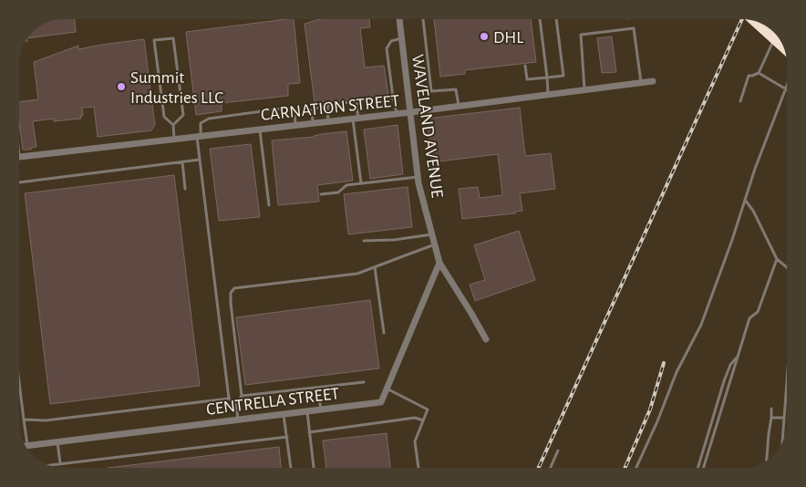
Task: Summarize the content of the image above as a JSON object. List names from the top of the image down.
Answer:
{
  "streets": {
    "street": ["CARNATION STREET", "WAVELAND AVENUE", "CENTRELLA STREET"]
  },
  "crossings": [
    ["CARNATION STREET", "WAVELAND AVENUE"],
    ["WAVELAND AVENUE", "CENTRELLA STREET"]
  ],
  "places": ["DHL", "Summit Industries LLC"]
}
